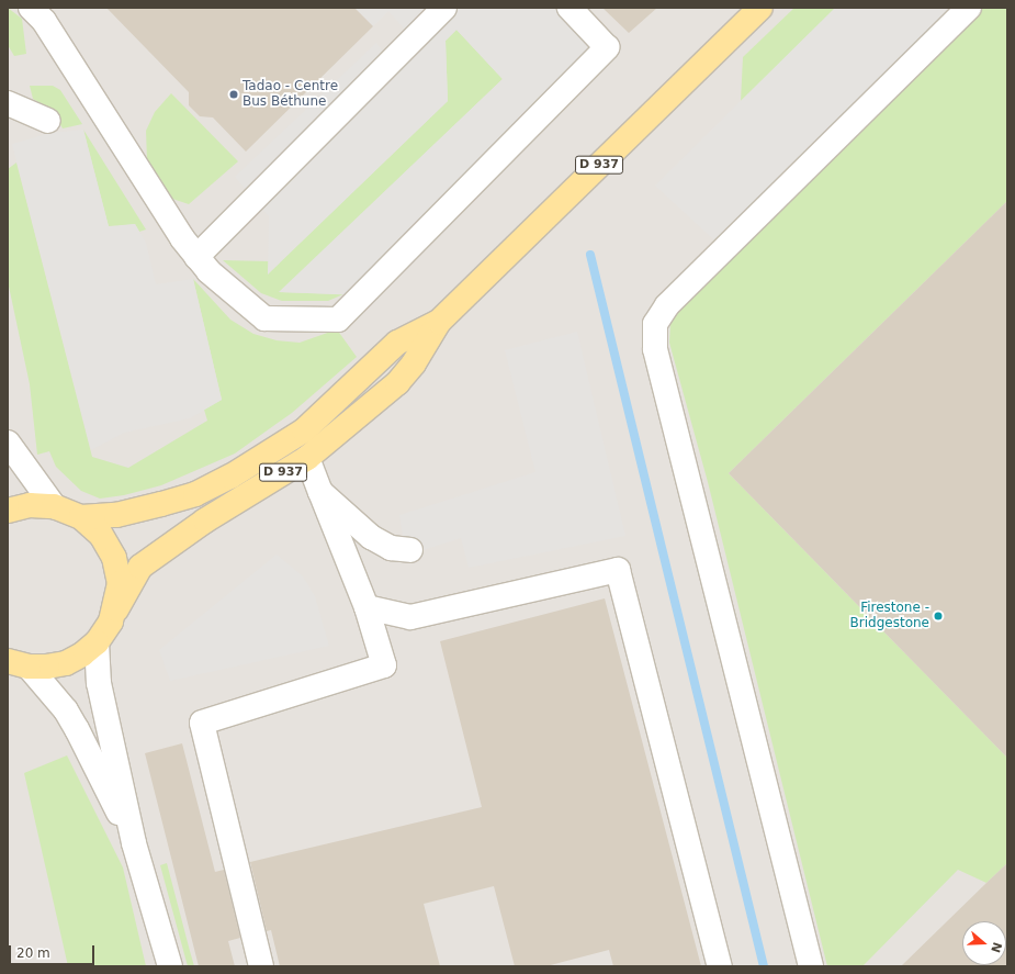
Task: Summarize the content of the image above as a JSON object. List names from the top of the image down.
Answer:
{
  "streets": {
    "main road": ["D 937"]
  },
  "places": ["Tadao - Centre Bus Béthune", "Firestone - Bridgestone"],
  "scale_bar": "20 m",
  "north": "right"
}
